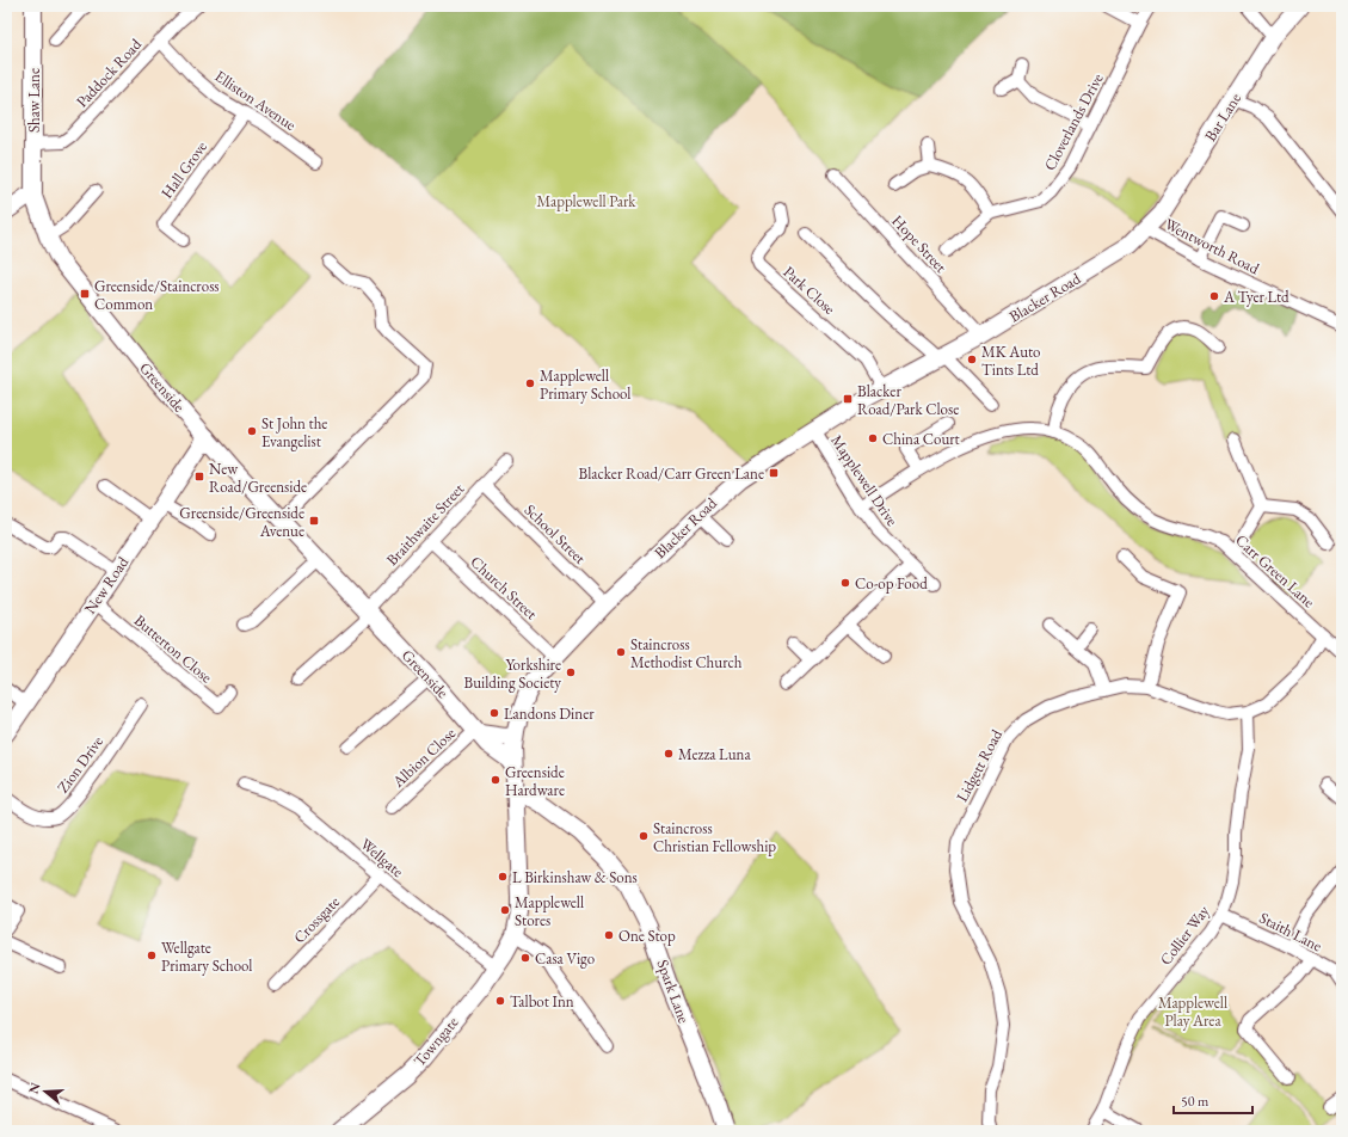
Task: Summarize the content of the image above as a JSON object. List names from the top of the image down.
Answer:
{
  "streets": {
    "main road": [
      "Shaw Lane",
      "Bar Lane",
      "Blacker Road",
      "Greenside",
      "New Road",
      "Spark Lane",
      "Towngate"
    ],
    "street": [
      "Paddock Road",
      "Elliston Avenue",
      "Cloverlands Drive",
      "Hall Grove",
      "Hope Street",
      "Wentworth Road",
      "Park Close",
      "Mapplewell Drive",
      "Braithwaite Street",
      "School Street",
      "Carr Green Lane",
      "Church Street",
      "Butterton Close",
      "Albion Close",
      "Zion Drive",
      "Lidgett Road",
      "Wellgate",
      "Crossgate",
      "Staith Lane",
      "Collier Way"
    ]
  },
  "crossings": [
    ["Paddock Road", "Shaw Lane"],
    ["Paddock Road", "Elliston Avenue"],
    ["Shaw Lane", "Greenside"],
    ["Elliston Avenue", "Hall Grove"],
    ["Bar Lane", "Wentworth Road"],
    ["Bar Lane", "Blacker Road"],
    ["Hope Street", "Blacker Road"],
    ["Wentworth Road", "Blacker Road"],
    ["Park Close", "Blacker Road"],
    ["Blacker Road", "Greenside"],
    ["Blacker Road", "Mapplewell Drive"],
    ["Blacker Road", "School Street"],
    ["Blacker Road", "Church Street"],
    ["Blacker Road", "Towngate"],
    ["Greenside", "Braithwaite Street"],
    ["Greenside", "New Road"],
    ["Greenside", "Albion Close"],
    ["Greenside", "Towngate"],
    ["Mapplewell Drive", "Carr Green Lane"],
    ["Braithwaite Street", "School Street"],
    ["Braithwaite Street", "Church Street"],
    ["Carr Green Lane", "Lidgett Road"],
    ["New Road", "Butterton Close"],
    ["Lidgett Road", "Collier Way"],
    ["Wellgate", "Crossgate"],
    ["Wellgate", "Towngate"],
    ["Staith Lane", "Collier Way"],
    ["Spark Lane", "Towngate"]
  ],
  "parks": ["Mapplewell Park", "Mapplewell Play Area"],
  "places": {
    "transit": [
      "Greenside/Staincross Common",
      "Blacker Road/Park Close",
      "Blacker Road/Carr Green Lane",
      "New Road/Greenside",
      "Greenside/Greenside Avenue"
    ],
    "other": [
      "A Tyer Ltd",
      "MK Auto Tints Ltd",
      "Mapplewell Primary School",
      "St John the Evangelist",
      "China Court",
      "Co-op Food",
      "Staincross Methodist Church",
      "Yorkshire Building Society",
      "Landons Diner",
      "Mezza Luna",
      "Greenside Hardware",
      "Staincross Christian Fellowship",
      "L Birkinshaw & Sons",
      "Mapplewell Stores",
      "One Stop",
      "Wellgate Primary School",
      "Casa Vigo",
      "Talbot Inn"
    ]
  },
  "scale_bar": "50 m",
  "north": "left"
}
